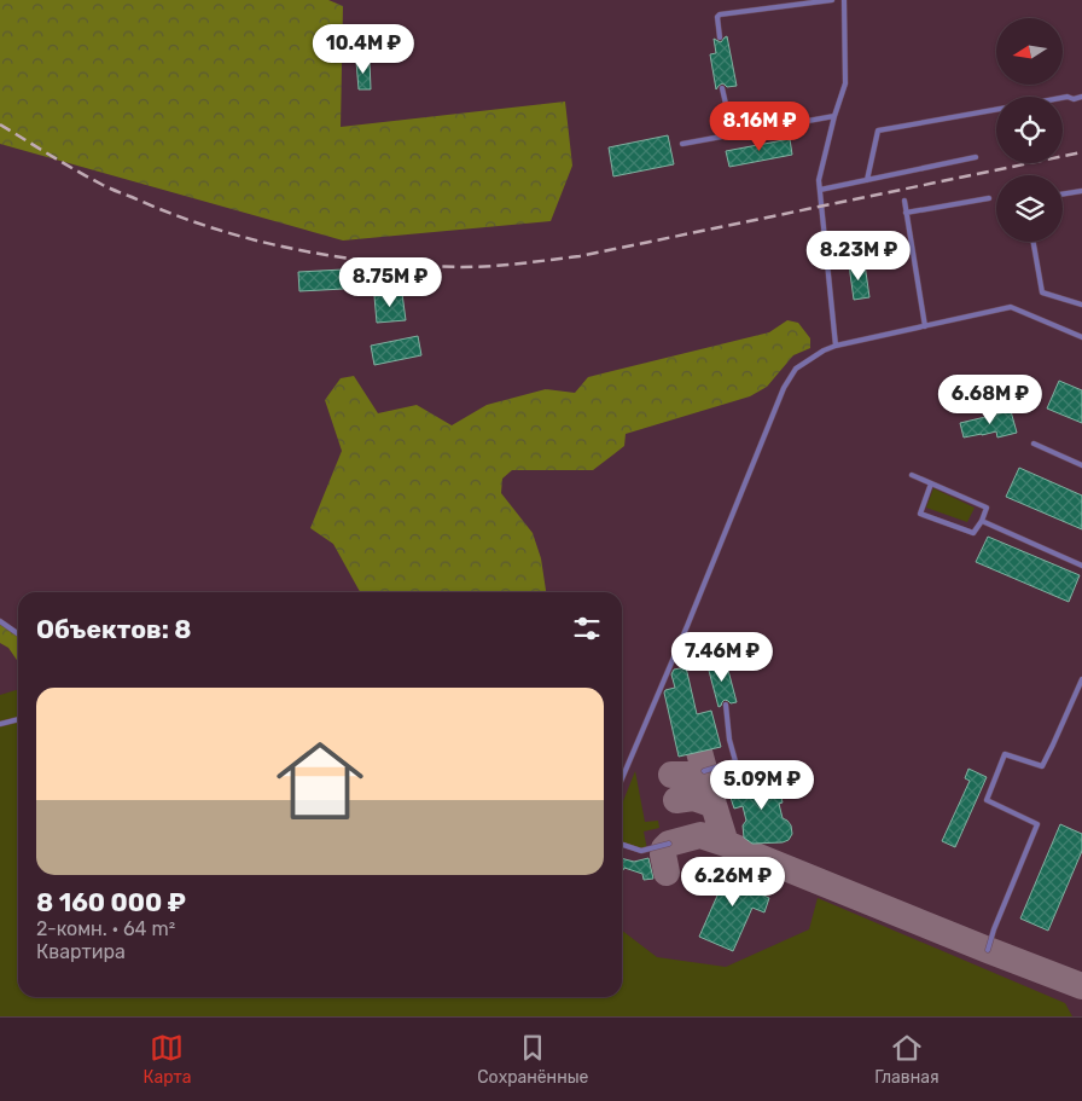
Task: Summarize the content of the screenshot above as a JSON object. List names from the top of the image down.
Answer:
{
  "north": "left",
  "page": {
    "price": [
      "10.4M ₽",
      "8.16M ₽",
      "8.23M ₽",
      "8.75M ₽",
      "6.68M ₽",
      "7.46M ₽",
      "5.09M ₽",
      "6.26M ₽"
    ],
    "heading": "Объектов: 8",
    "list": [
      {
        "name": "8 160 000 ₽",
        "note": "2-комн. · 64 m² · Квартира"
      }
    ],
    "tabs": ["Карта", "Сохранённые", "Главная"]
  }
}
